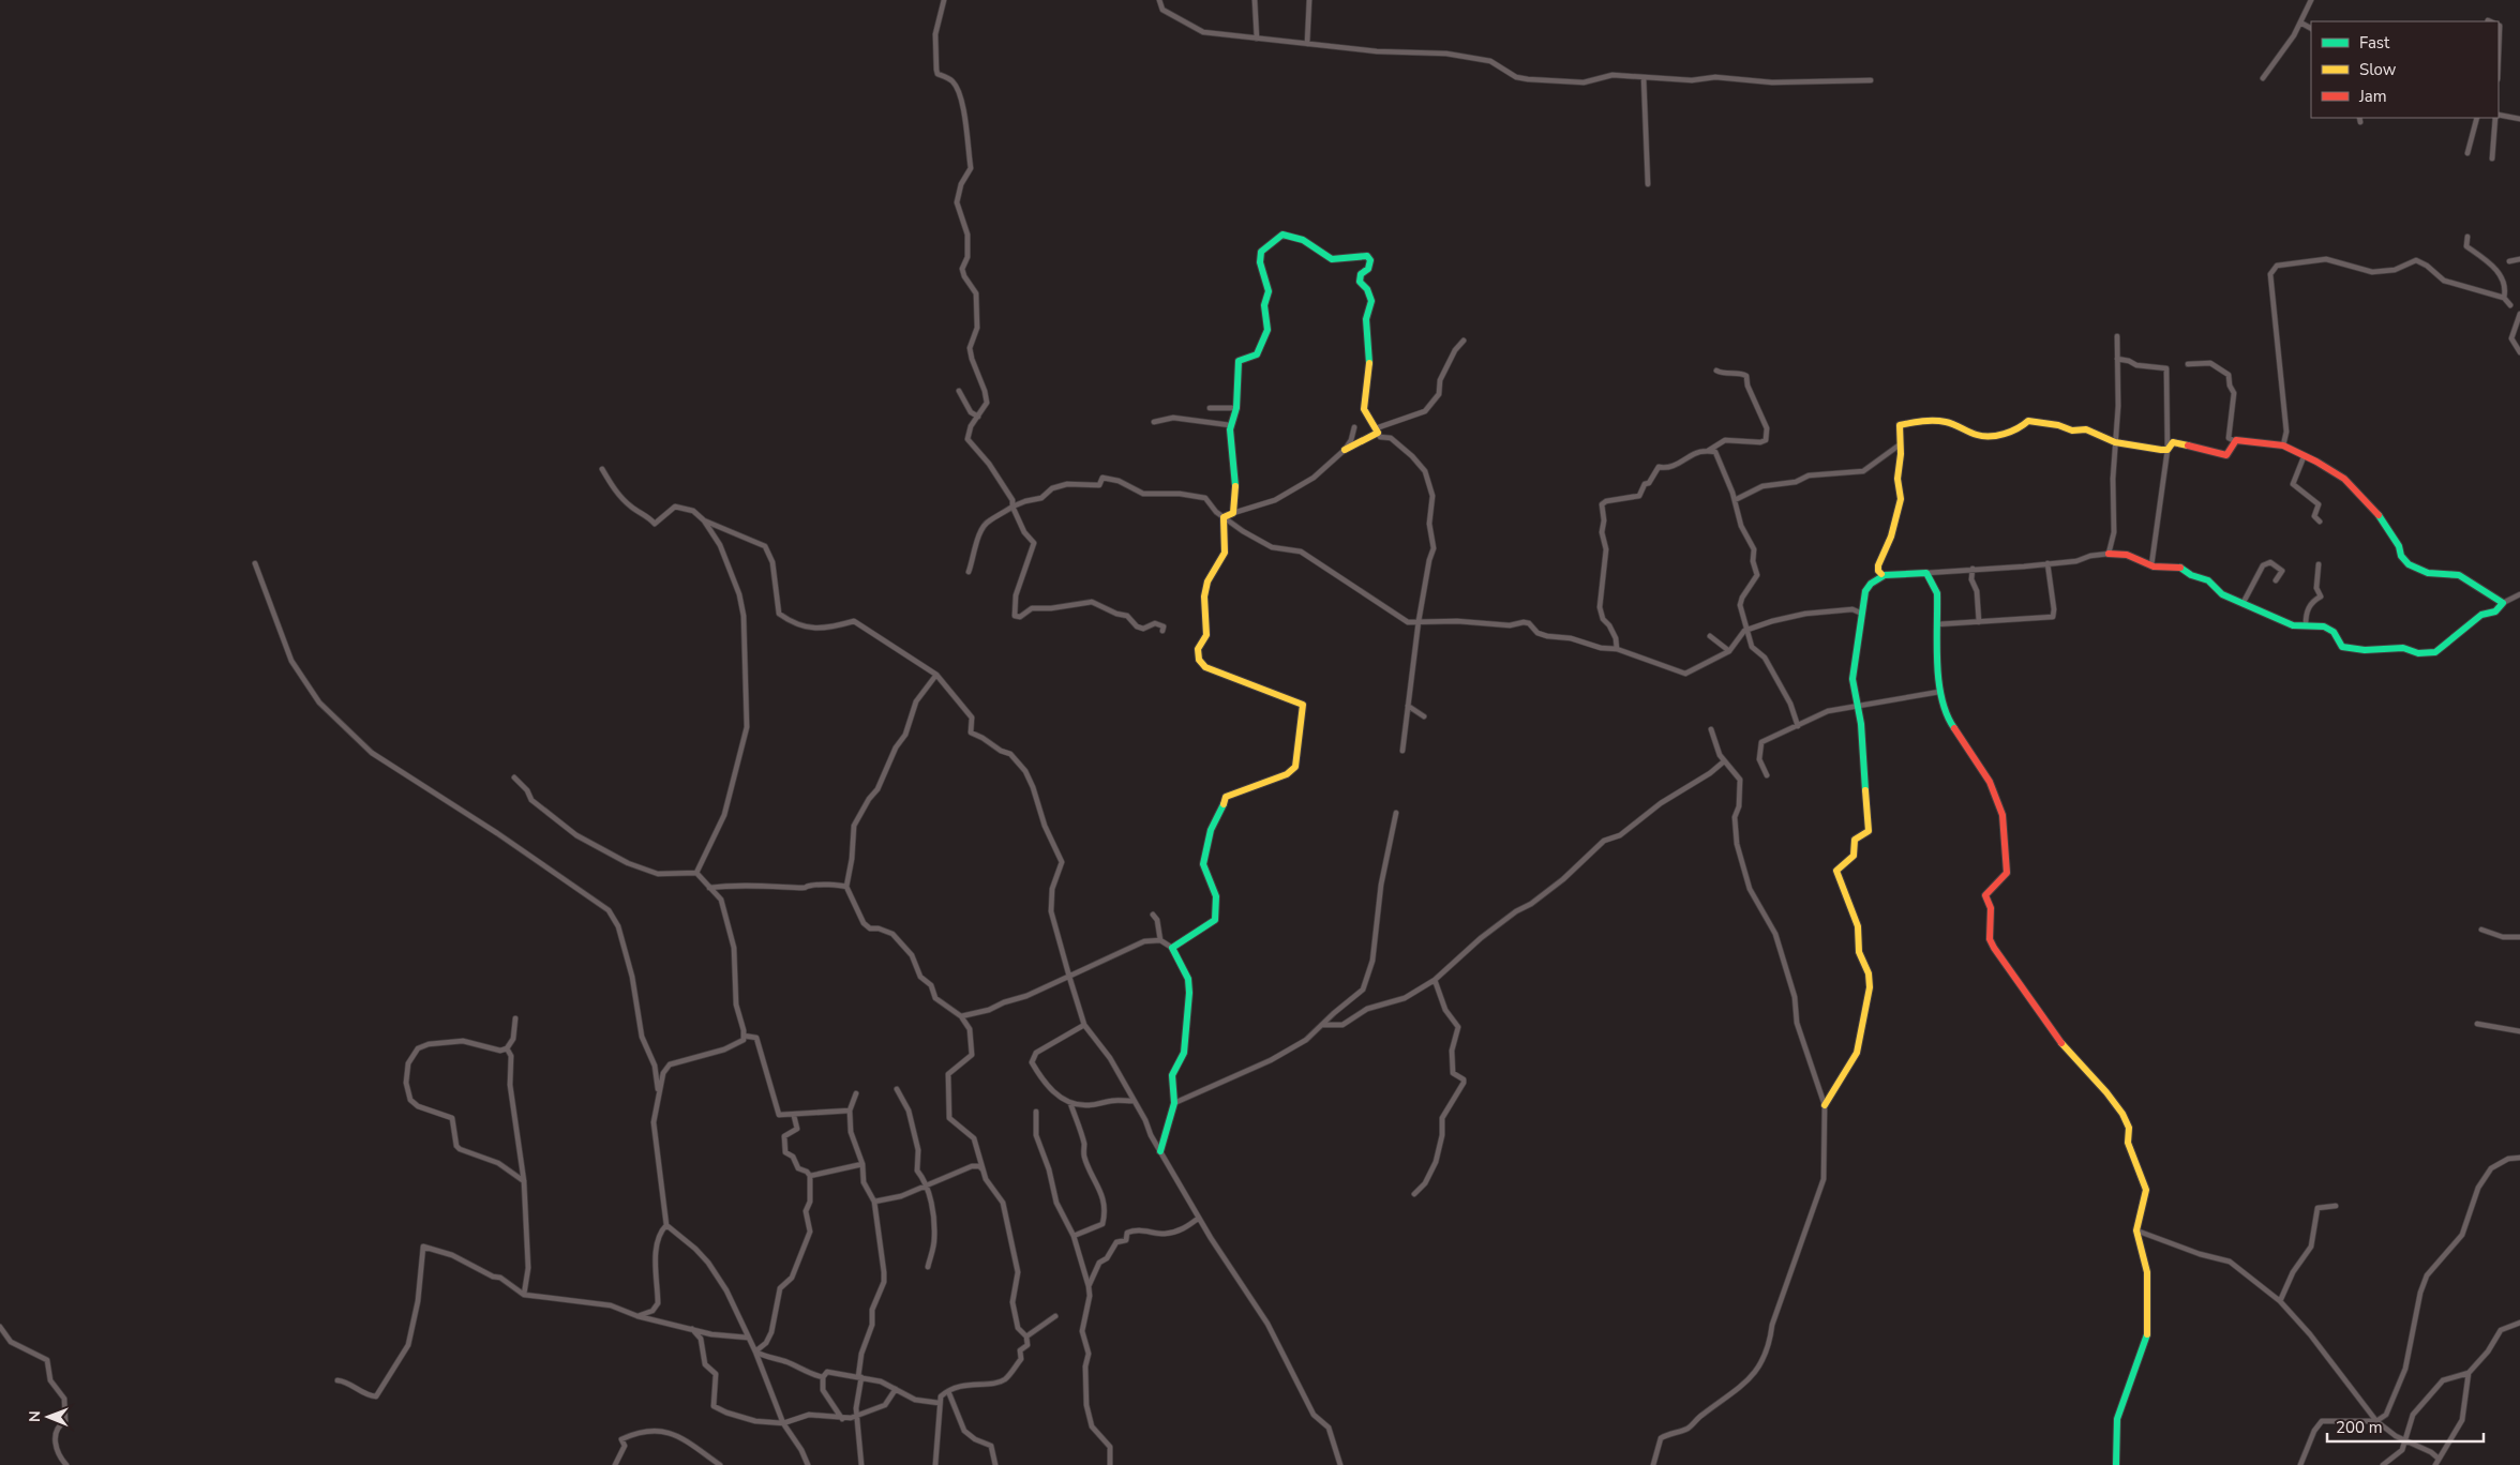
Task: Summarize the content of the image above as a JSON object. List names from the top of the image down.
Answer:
{
  "legend": ["Fast", "Slow", "Jam"],
  "scale_bar": "200 m",
  "north": "left"
}
